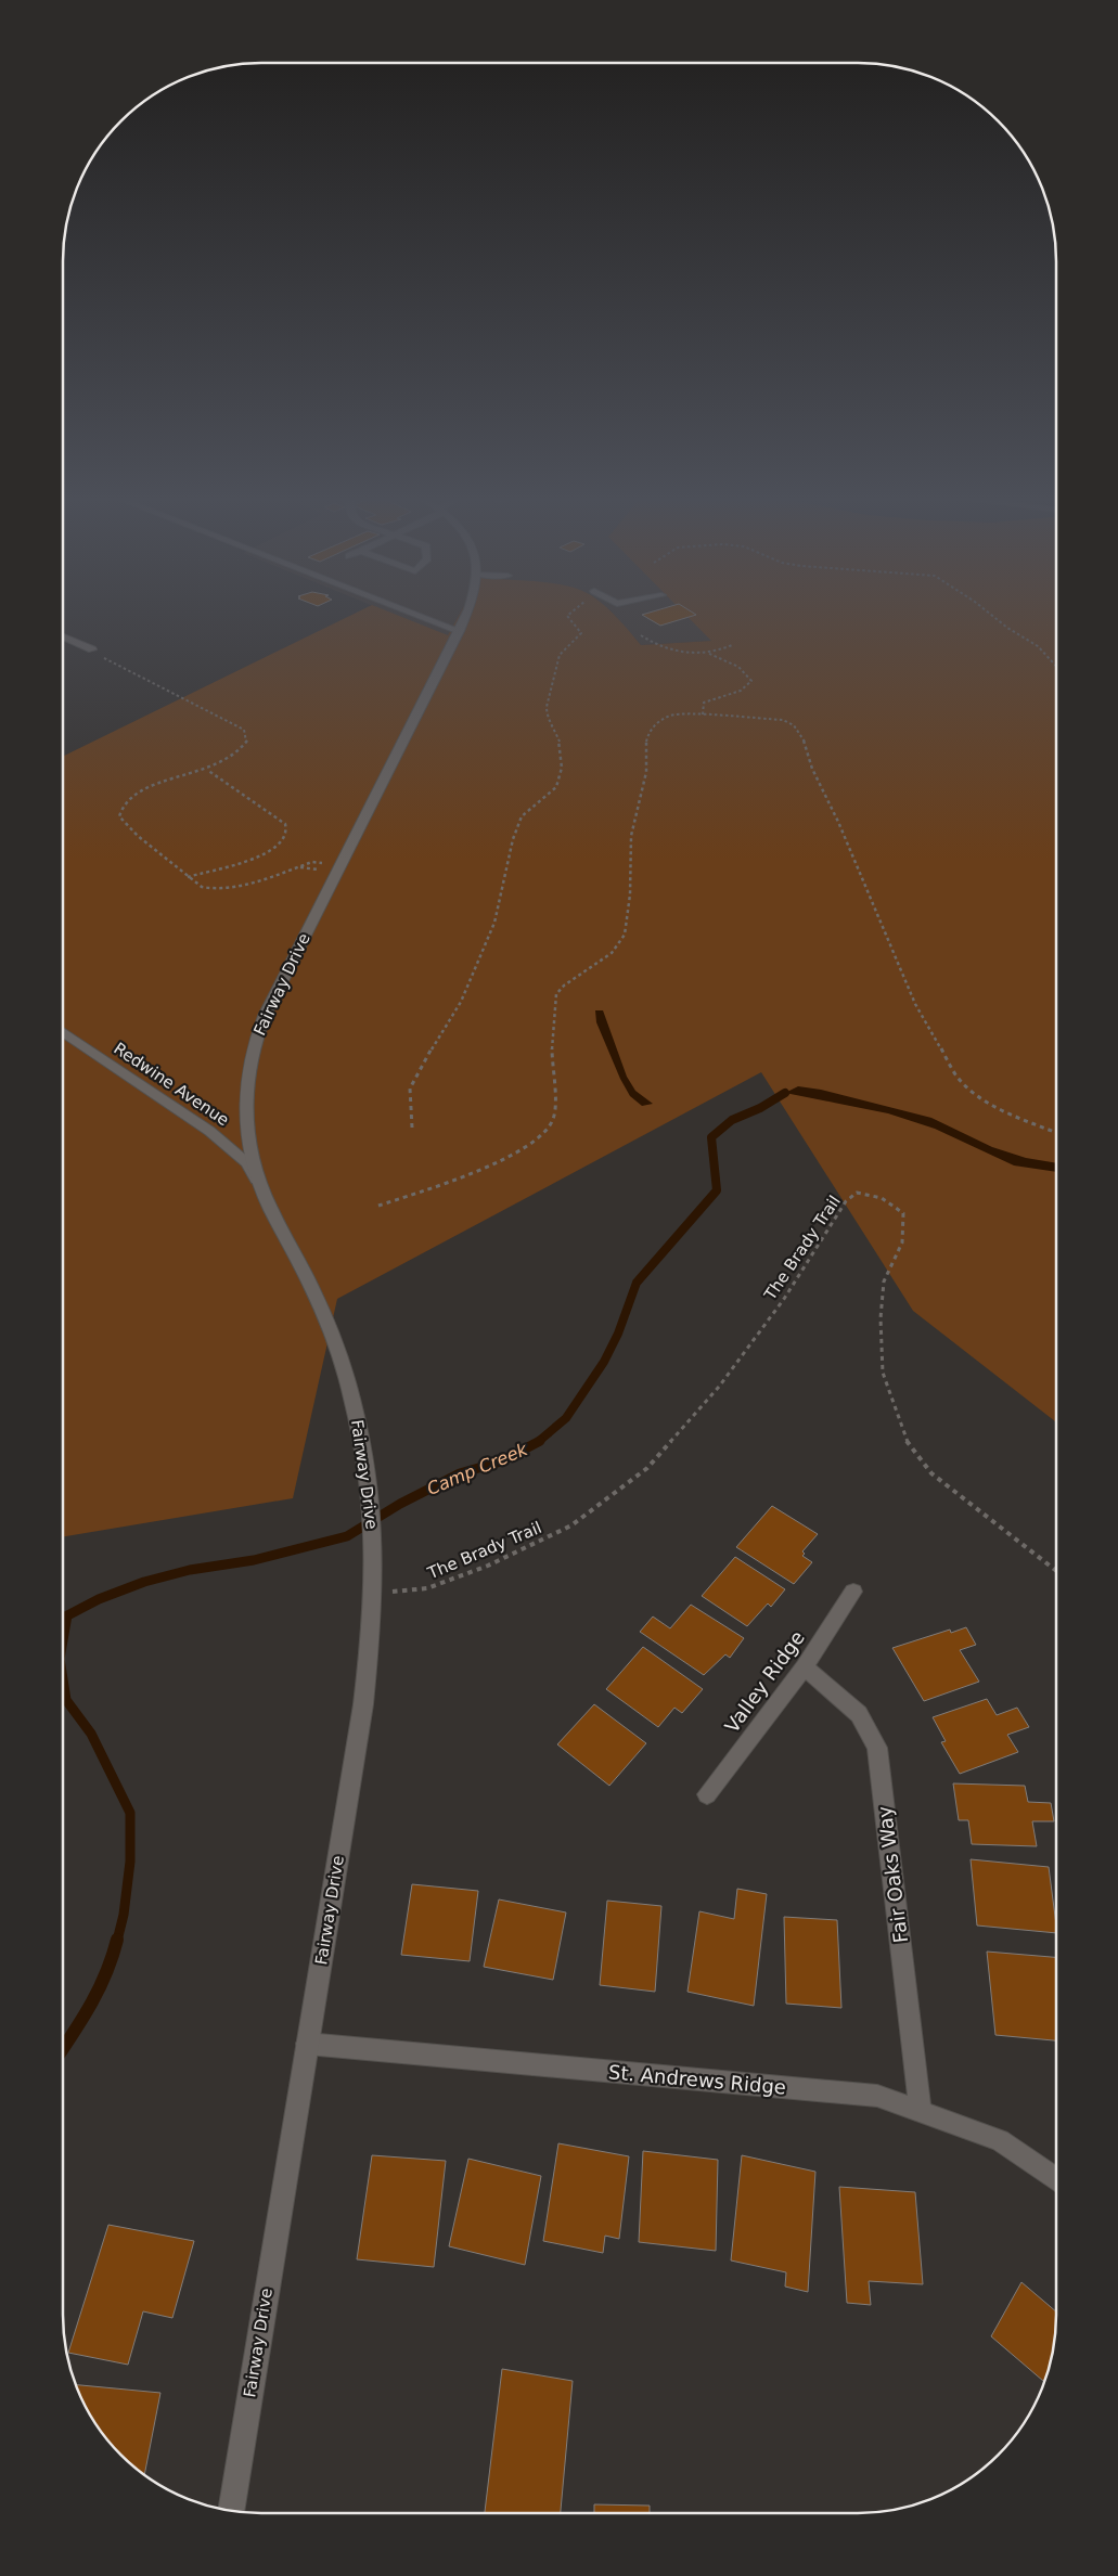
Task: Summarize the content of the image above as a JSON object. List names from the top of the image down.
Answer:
{
  "streets": {
    "street": [
      "Fairway Drive",
      "Redwine Avenue",
      "Valley Ridge",
      "Fair Oaks Way",
      "St. Andrews Ridge"
    ],
    "path": ["The Brady Trail"]
  },
  "crossings": [
    ["Fairway Drive", "Redwine Avenue"],
    ["Fairway Drive", "The Brady Trail"],
    ["Fairway Drive", "St. Andrews Ridge"],
    ["Valley Ridge", "Fair Oaks Way"],
    ["Fair Oaks Way", "St. Andrews Ridge"]
  ],
  "water": ["Camp Creek"]
}
